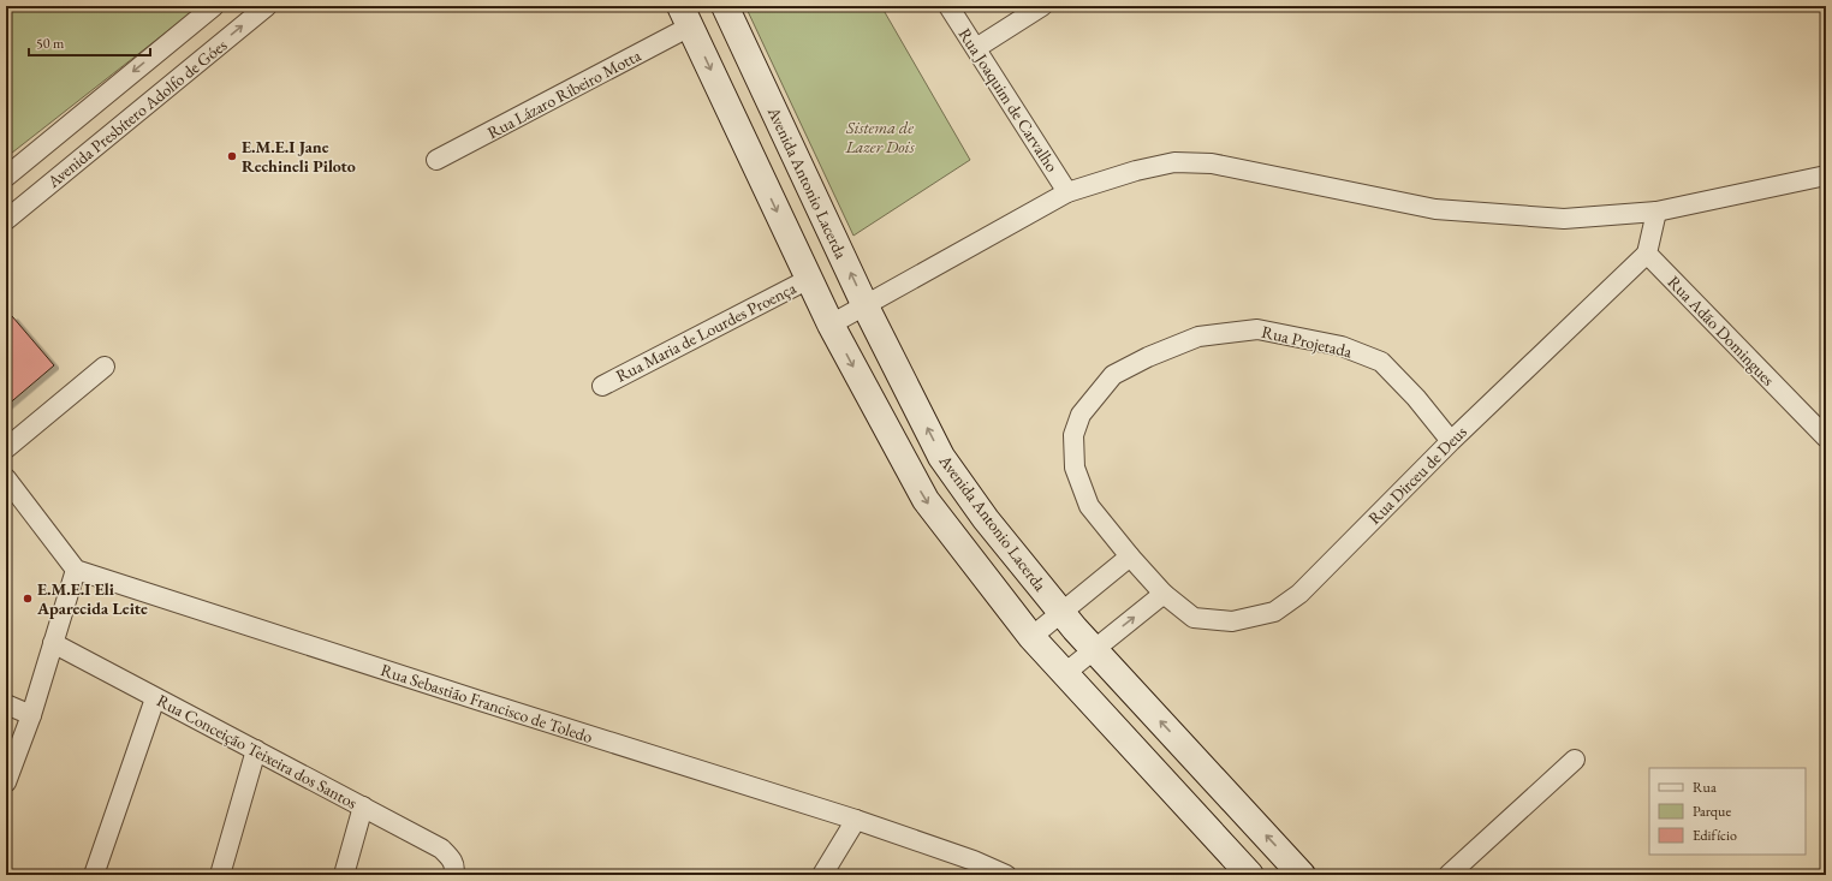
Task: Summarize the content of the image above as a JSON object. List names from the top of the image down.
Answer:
{
  "streets": {
    "main road": ["Avenida Antonio Lacerda"],
    "street": [
      "Rua Lázaro Ribeiro Motta",
      "Rua Joaquim de Carvalho",
      "Avenida Presbítero Adolfo de Góes",
      "Rua Adão Domingues",
      "Rua Maria de Lourdes Proença",
      "Rua Projetada",
      "Rua Dirceu de Deus",
      "Rua Sebastião Francisco de Toledo",
      "Rua Conceição Teixeira dos Santos"
    ]
  },
  "crossings": [
    ["Rua Adão Domingues", "Rua Dirceu de Deus"],
    ["Rua Projetada", "Rua Dirceu de Deus"]
  ],
  "parks": ["Sistema de Lazer Dois"],
  "places": ["E.M.E.I Jane Rechineli Piloto", "E.M.E.I Eli Aparecida Leite"],
  "legend": ["Rua", "Parque", "Edifício"],
  "scale_bar": "50 m"
}
